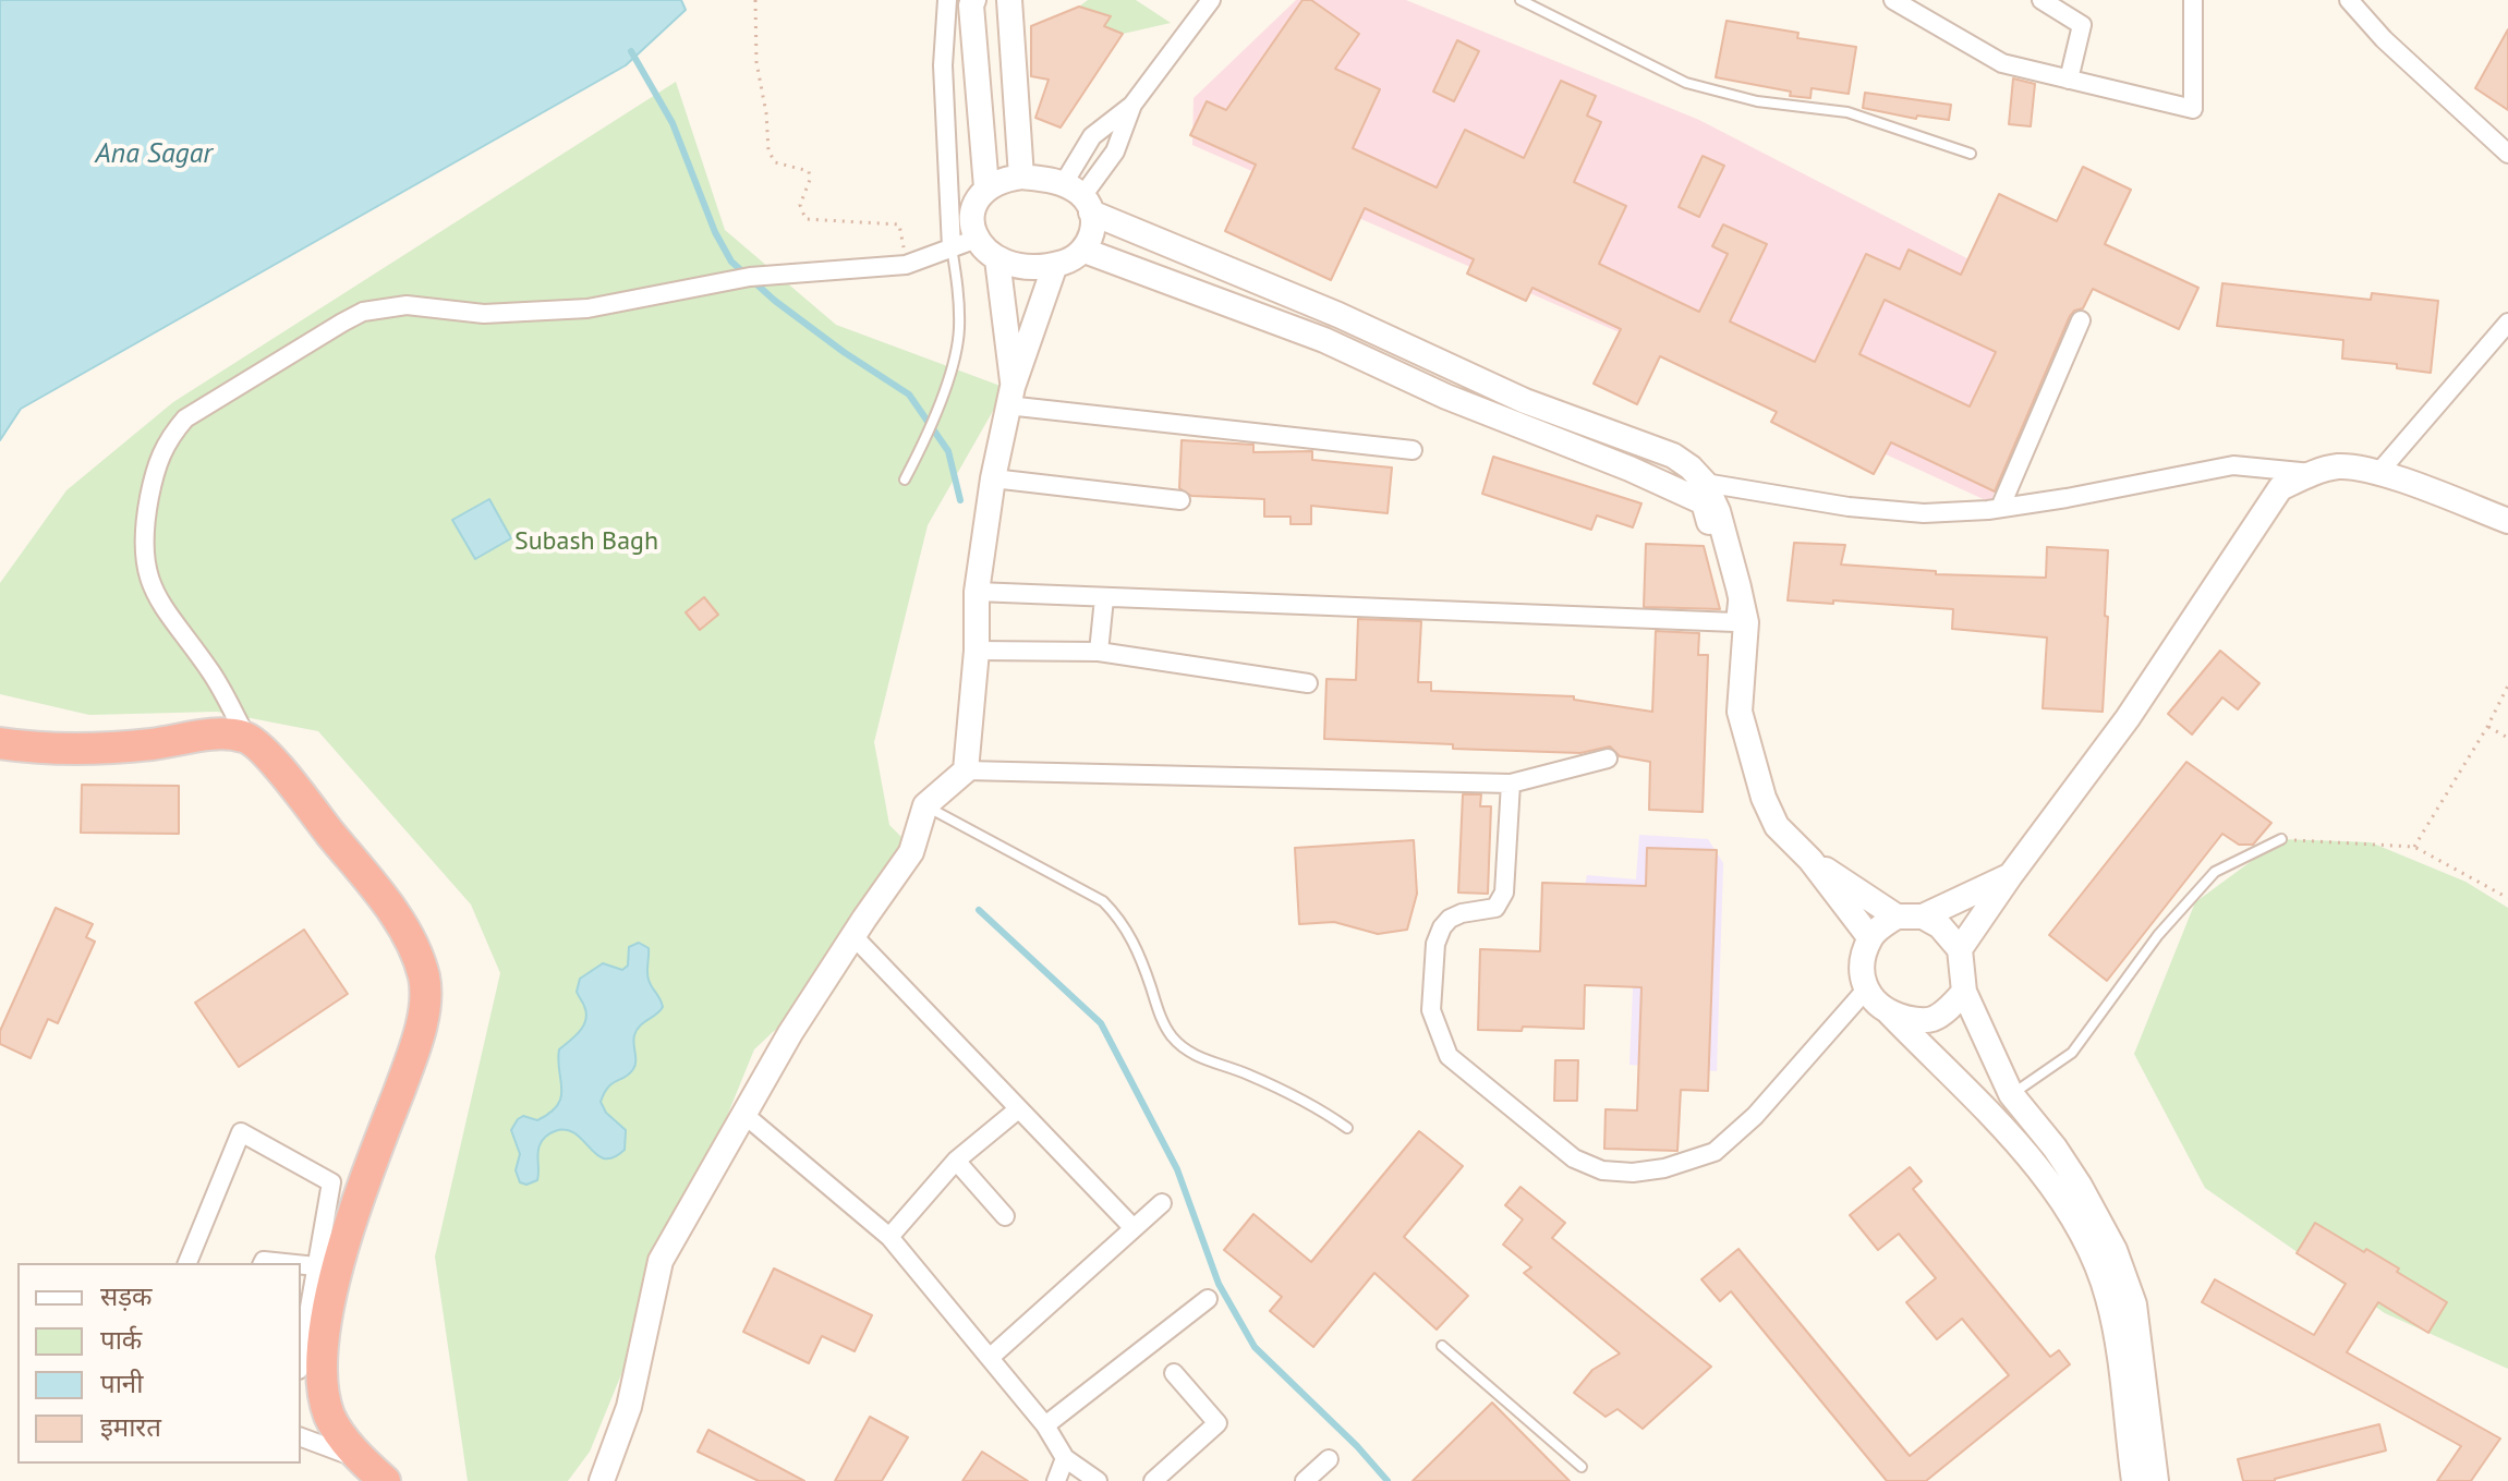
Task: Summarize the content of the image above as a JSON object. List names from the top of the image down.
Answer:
{
  "water": ["Ana Sagar"],
  "parks": ["Subash Bagh"],
  "legend": [
    "सड़क",
    "पार्क",
    "पानी",
    "इमारत"
  ]
}
